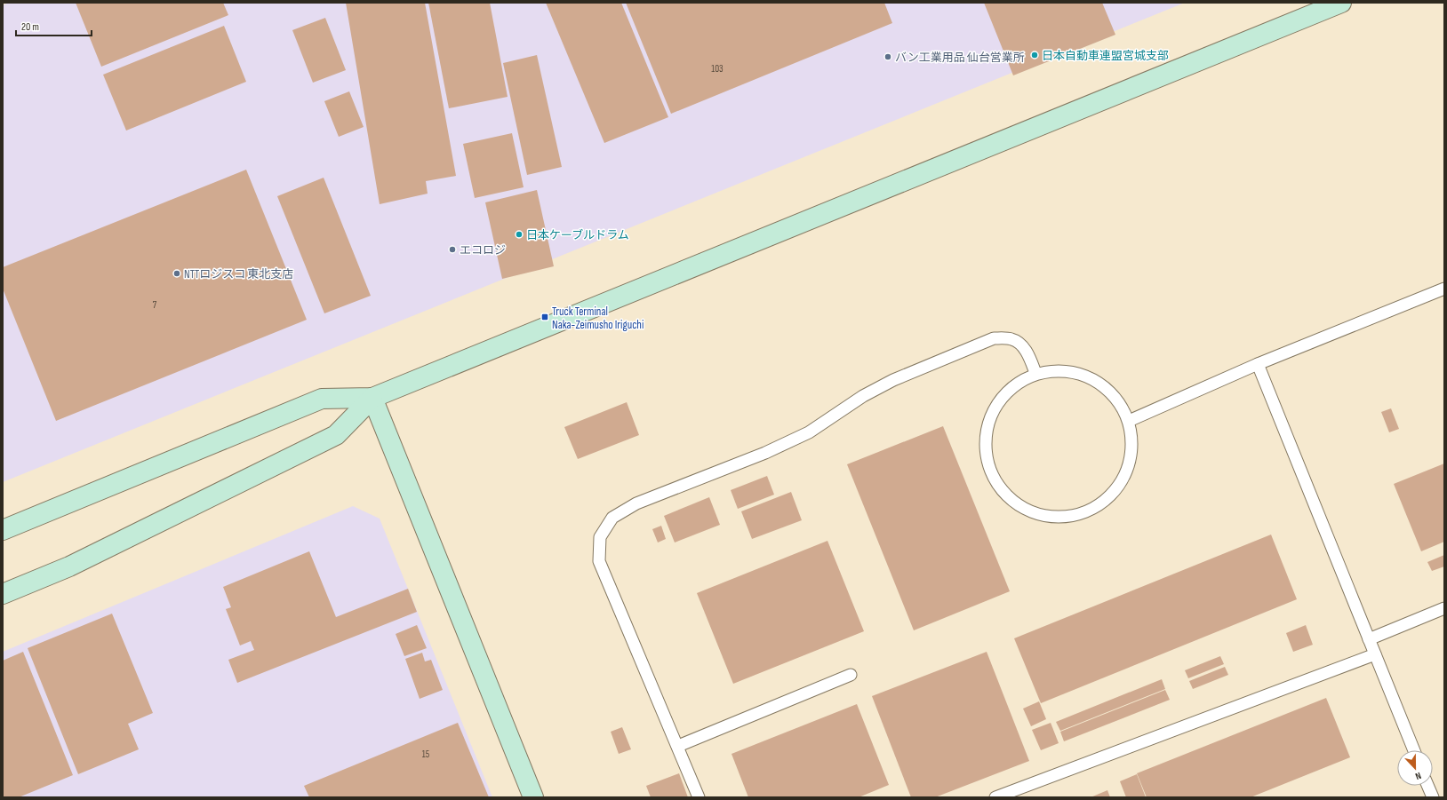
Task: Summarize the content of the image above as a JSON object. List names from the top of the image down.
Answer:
{
  "places": {
    "other": [
      "日本自動車連盟宮城支部",
      "バン工業用品 仙台営業所",
      "日本ケーブルドラム",
      "エコロジ",
      "NTTロジスコ 東北支店"
    ],
    "transit": ["Truck Terminal Naka-Zeimusho Iriguchi"]
  },
  "house_numbers": ["103", "7", "15"],
  "scale_bar": "20 m",
  "north": "bottom"
}
